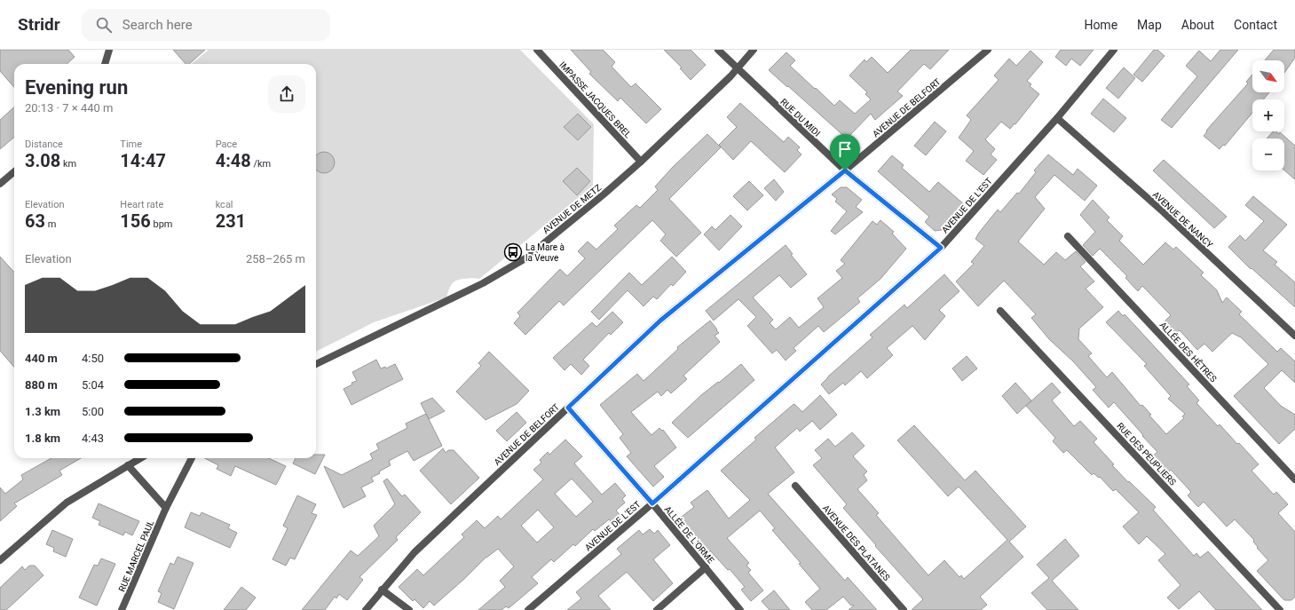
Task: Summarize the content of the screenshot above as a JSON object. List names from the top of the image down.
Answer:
{
  "streets": {
    "street": [
      "IMPASSE JACQUES BREL",
      "AVENUE DE BELFORT",
      "RUE DU MIDI",
      "AVENUE DE L'EST",
      "AVENUE DE METZ",
      "AVENUE DE NANCY",
      "ALLÉE DES HÊTRES",
      "RUE DES PEUPLIERS",
      "ALLÉE DE L'ORME",
      "AVENUE DES PLATANES",
      "RUE MARCEL PAUL"
    ]
  },
  "crossings": [
    ["IMPASSE JACQUES BREL", "AVENUE DE METZ"],
    ["AVENUE DE BELFORT", "RUE DU MIDI"],
    ["AVENUE DE BELFORT", "ALLÉE DE L'ORME"],
    ["RUE DU MIDI", "AVENUE DE L'EST"],
    ["RUE DU MIDI", "AVENUE DE METZ"],
    ["AVENUE DE L'EST", "AVENUE DE NANCY"],
    ["AVENUE DE L'EST", "ALLÉE DE L'ORME"]
  ],
  "places": {
    "bus stop": ["La Mare à la Veuve"]
  },
  "north": "bottom right",
  "page": {
    "header": "Stridr",
    "search": "Search here",
    "nav": [
      "Home",
      "Map",
      "About",
      "Contact"
    ],
    "map_buttons": ["+", "−"],
    "heading": ["Evening run", "20:13 · 7 × 440 m"],
    "stats": [
      ["Distance", "3.08 km"],
      ["Time", "14:47"],
      ["Pace", "4:48 /km"],
      ["Elevation", "63 m"],
      ["Heart rate", "156 bpm"],
      ["kcal", "231"]
    ],
    "chart": ["Elevation", "258–265 m"],
    "list": [
      {
        "name": "440 m",
        "note": "4:50"
      },
      {
        "name": "880 m",
        "note": "5:04"
      },
      {
        "name": "1.3 km",
        "note": "5:00"
      },
      {
        "name": "1.8 km",
        "note": "4:43"
      }
    ]
  }
}
